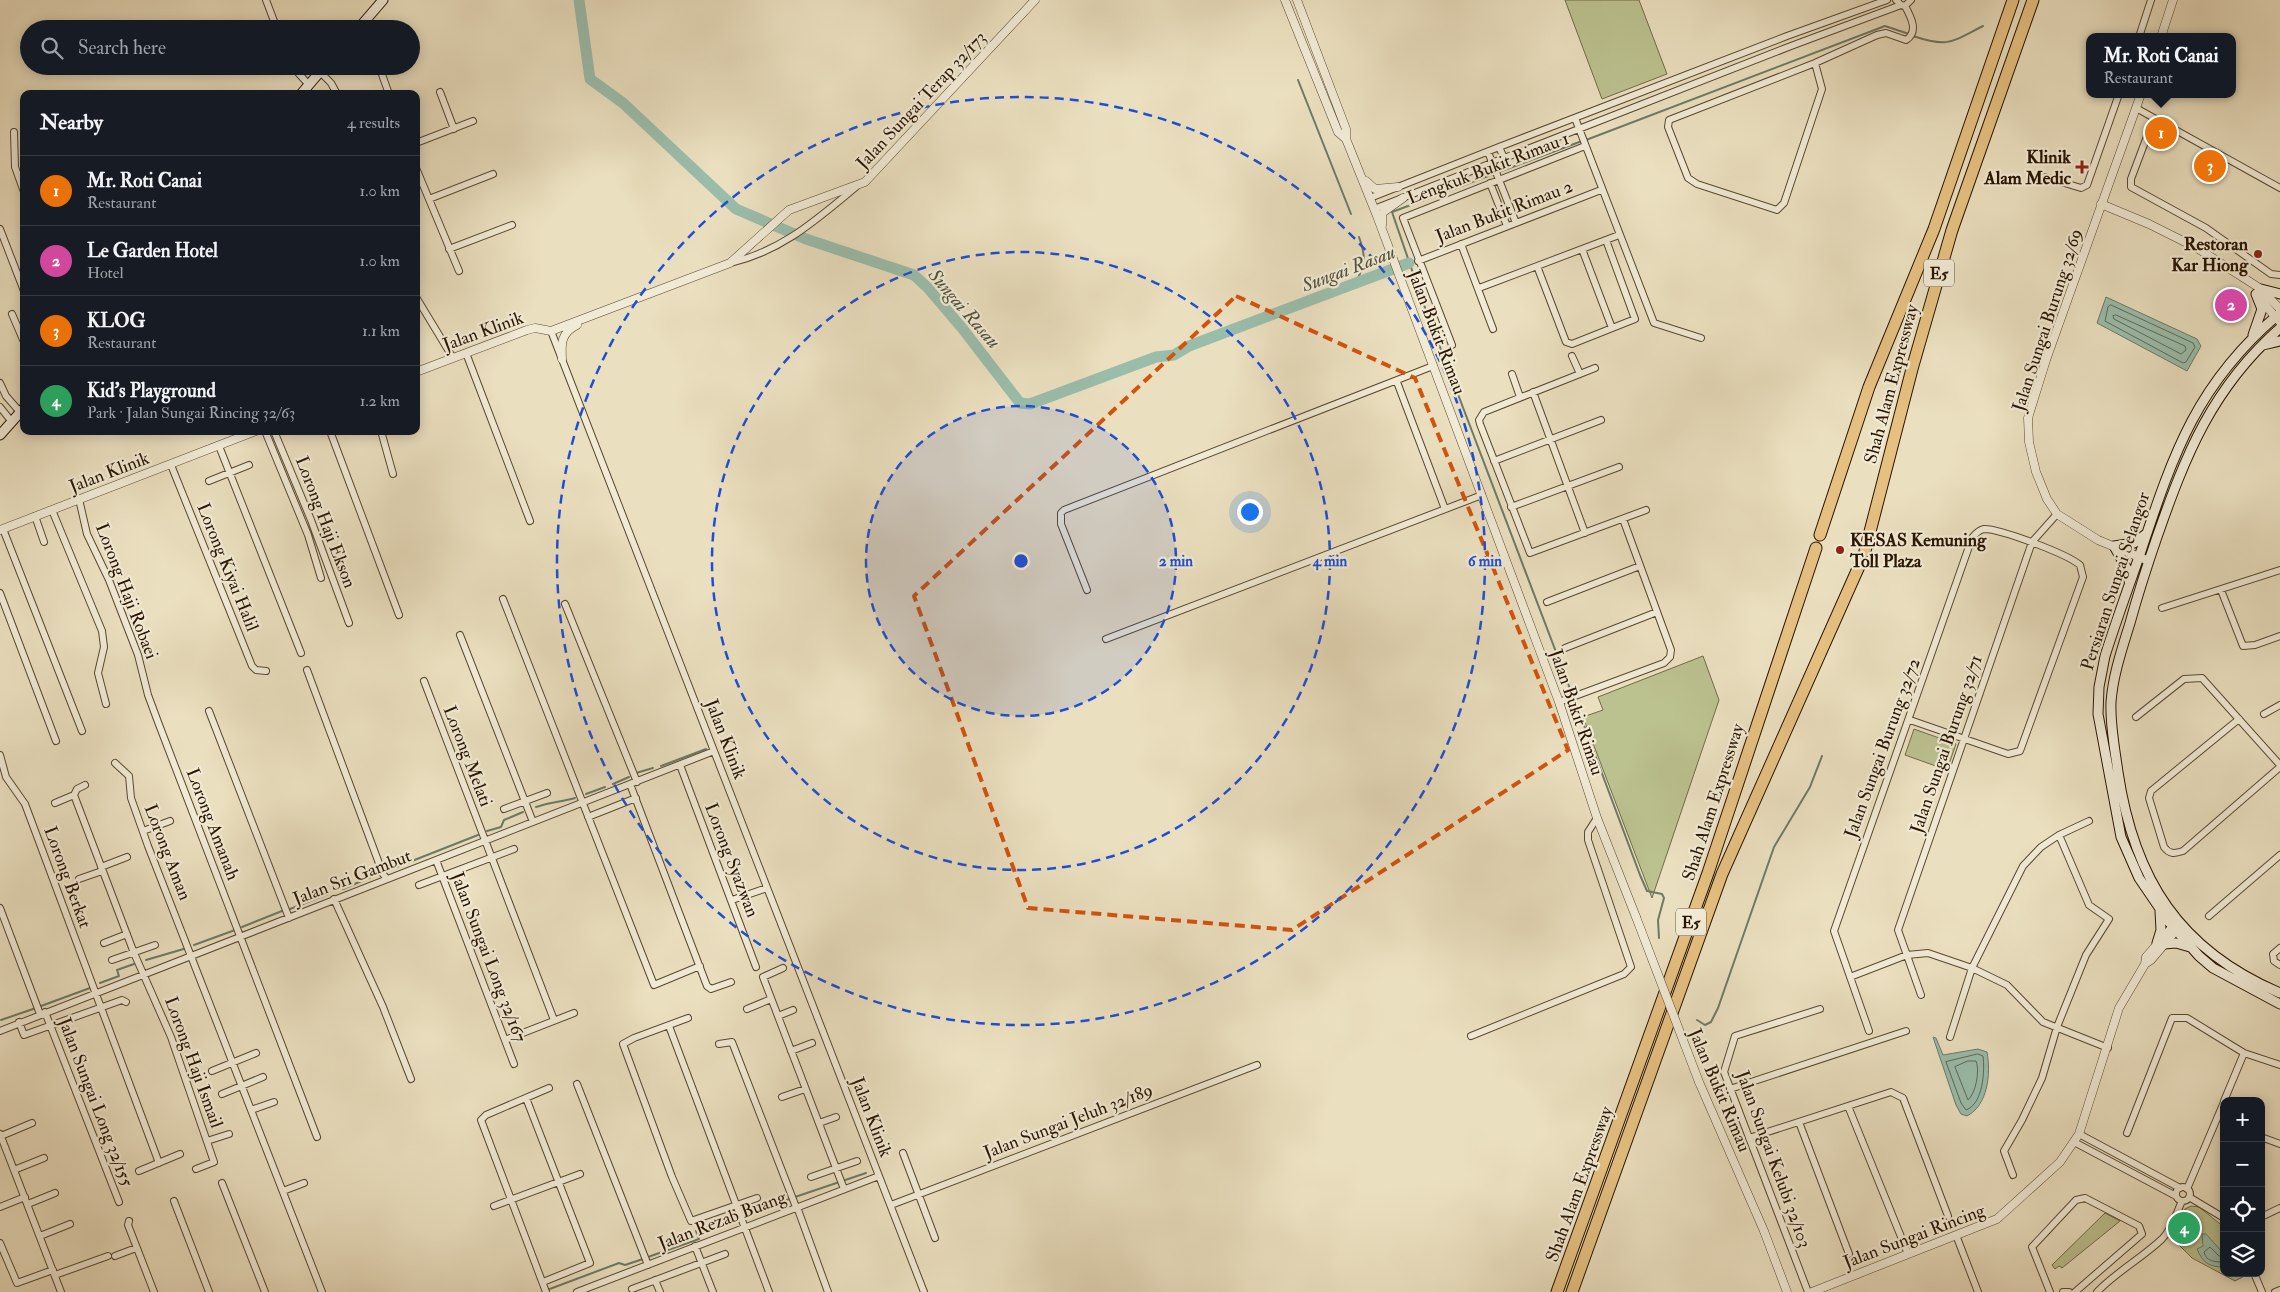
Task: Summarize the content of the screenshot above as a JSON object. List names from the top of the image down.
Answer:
{
  "streets": {
    "highway": ["E5", "Shah Alam Expressway"],
    "main road": ["Persiaran Sungai Selangor"],
    "street": [
      "Jalan Sungai Terap 32/173",
      "Lengkuk Bukit Rimau 1",
      "Jalan Bukit Rimau 2",
      "Jalan Sungai Burung 32/69",
      "Jalan Klinik",
      "Jalan Bukit Rimau",
      "Lorong Haji Ekson",
      "Lorong Kiyai Halil",
      "Lorong Haji Robaei",
      "Jalan Sungai Burung 32/71",
      "Jalan Sungai Burung 32/72",
      "Lorong Melati",
      "Lorong Amanah",
      "Lorong Aman",
      "Lorong Syazwan",
      "Lorong Berkat",
      "Jalan Sri Gambut",
      "Jalan Sungai Long 32/167",
      "Lorong Haji Ismail",
      "Jalan Sungai Long 32/155",
      "Jalan Sungai Jeluh 32/189",
      "Jalan Sungai Kelubi 32/103",
      "Jalan Rezab Buang",
      "Jalan Sungai Rincing"
    ]
  },
  "crossings": [
    ["Jalan Sungai Terap 32/173", "Jalan Klinik"],
    ["Lengkuk Bukit Rimau 1", "Jalan Bukit Rimau 2"],
    ["Jalan Sungai Burung 32/69", "Persiaran Sungai Selangor"],
    ["Jalan Klinik", "Lorong Kiyai Halil"],
    ["Jalan Klinik", "Lorong Haji Robaei"],
    ["Jalan Klinik", "Jalan Sri Gambut"],
    ["Jalan Klinik", "Jalan Sungai Jeluh 32/189"],
    ["Jalan Klinik", "Jalan Rezab Buang"],
    ["Persiaran Sungai Selangor", "Jalan Sungai Rincing"],
    ["Lorong Haji Robaei", "Lorong Amanah"],
    ["Jalan Sungai Burung 32/71", "Jalan Sungai Burung 32/72"],
    ["Lorong Melati", "Jalan Sri Gambut"],
    ["Lorong Amanah", "Jalan Sri Gambut"],
    ["Lorong Aman", "Jalan Sri Gambut"],
    ["Lorong Syazwan", "Jalan Sri Gambut"],
    ["Lorong Berkat", "Jalan Sri Gambut"],
    ["Jalan Sri Gambut", "Jalan Sungai Long 32/167"],
    ["Jalan Sri Gambut", "Lorong Haji Ismail"],
    ["Jalan Sri Gambut", "Jalan Sungai Long 32/155"]
  ],
  "water": ["Sungai Rasau"],
  "places": {
    "health": ["Klinik Alam Medic"],
    "other": ["Restoran Kar Hiong", "KESAS Kemuning Toll Plaza"]
  },
  "page": {
    "search": "Search here",
    "popup": ["Mr. Roti Canai", "Restaurant"],
    "heading": ["Nearby", "4 results"],
    "pins": [
      "1",
      "3",
      "2",
      "4"
    ],
    "list": [
      {
        "mark": "1",
        "name": "Mr. Roti Canai",
        "note": "Restaurant",
        "value": "1.0 km"
      },
      {
        "mark": "2",
        "name": "Le Garden Hotel",
        "note": "Hotel",
        "value": "1.0 km"
      },
      {
        "mark": "3",
        "name": "KLOG",
        "note": "Restaurant",
        "value": "1.1 km"
      },
      {
        "mark": "4",
        "name": "Kid's Playground",
        "note": "Park · Jalan Sungai Rincing 32/63",
        "value": "1.2 km"
      }
    ],
    "map_buttons": ["+", "−"]
  },
  "rings": ["2 min", "4 min", "6 min"]
}
